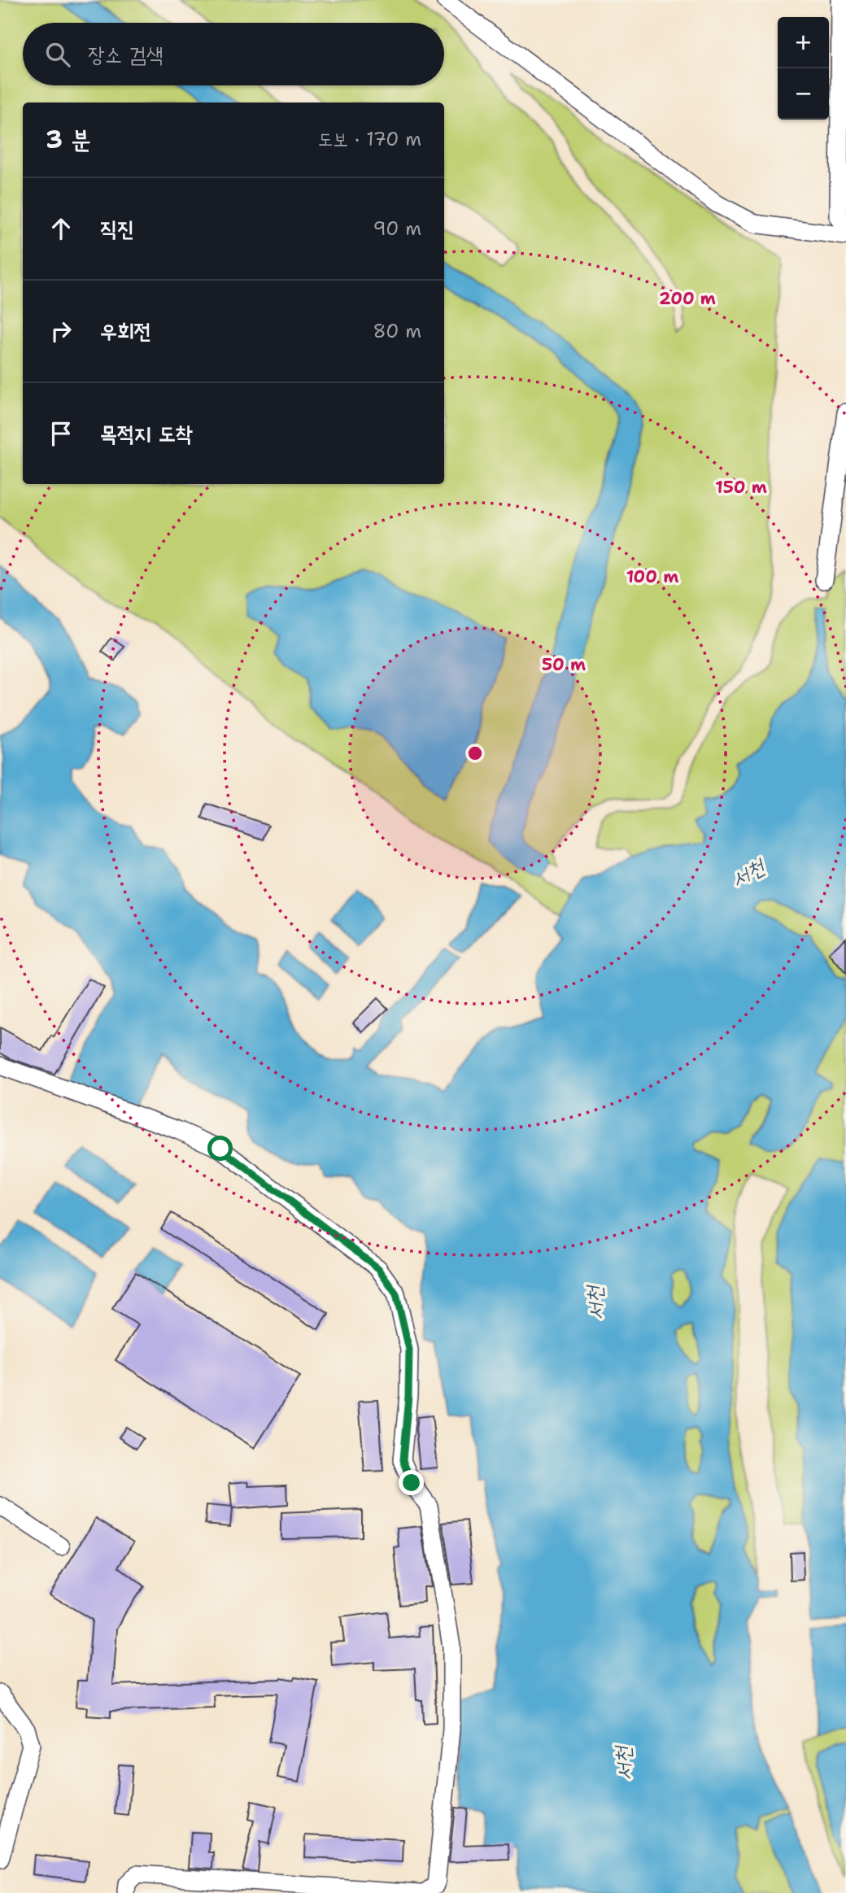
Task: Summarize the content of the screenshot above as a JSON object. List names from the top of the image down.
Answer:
{
  "water": ["서천"],
  "page": {
    "map_buttons": ["+", "−"],
    "search": "장소 검색",
    "heading": ["3 분", "도보 · 170 m"],
    "list": [
      ["직진", "90 m"],
      ["우회전", "80 m"],
      "목적지 도착"
    ]
  },
  "rings": [
    "200 m",
    "150 m",
    "100 m",
    "50 m"
  ]
}
